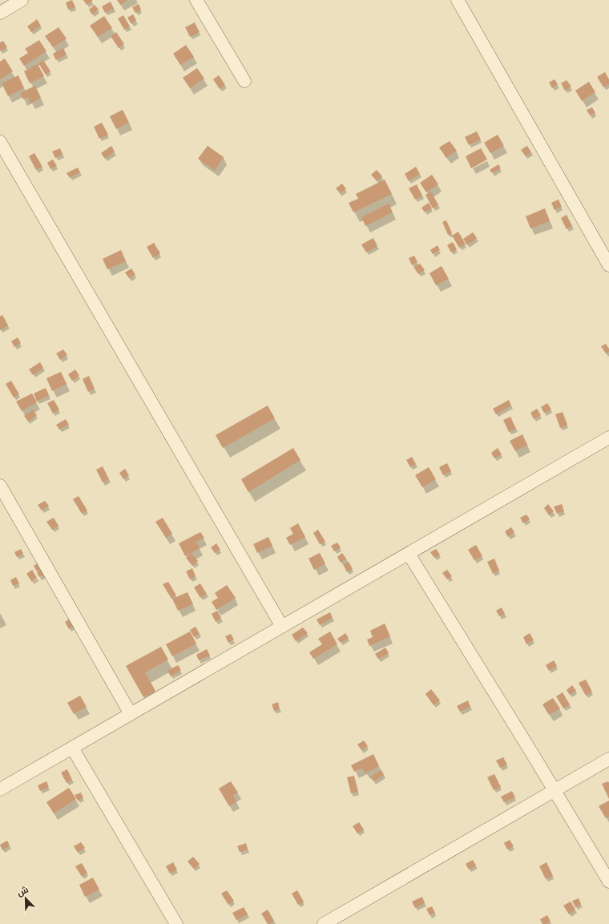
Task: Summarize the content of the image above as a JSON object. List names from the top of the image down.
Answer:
{
  "north": "top left"
}
